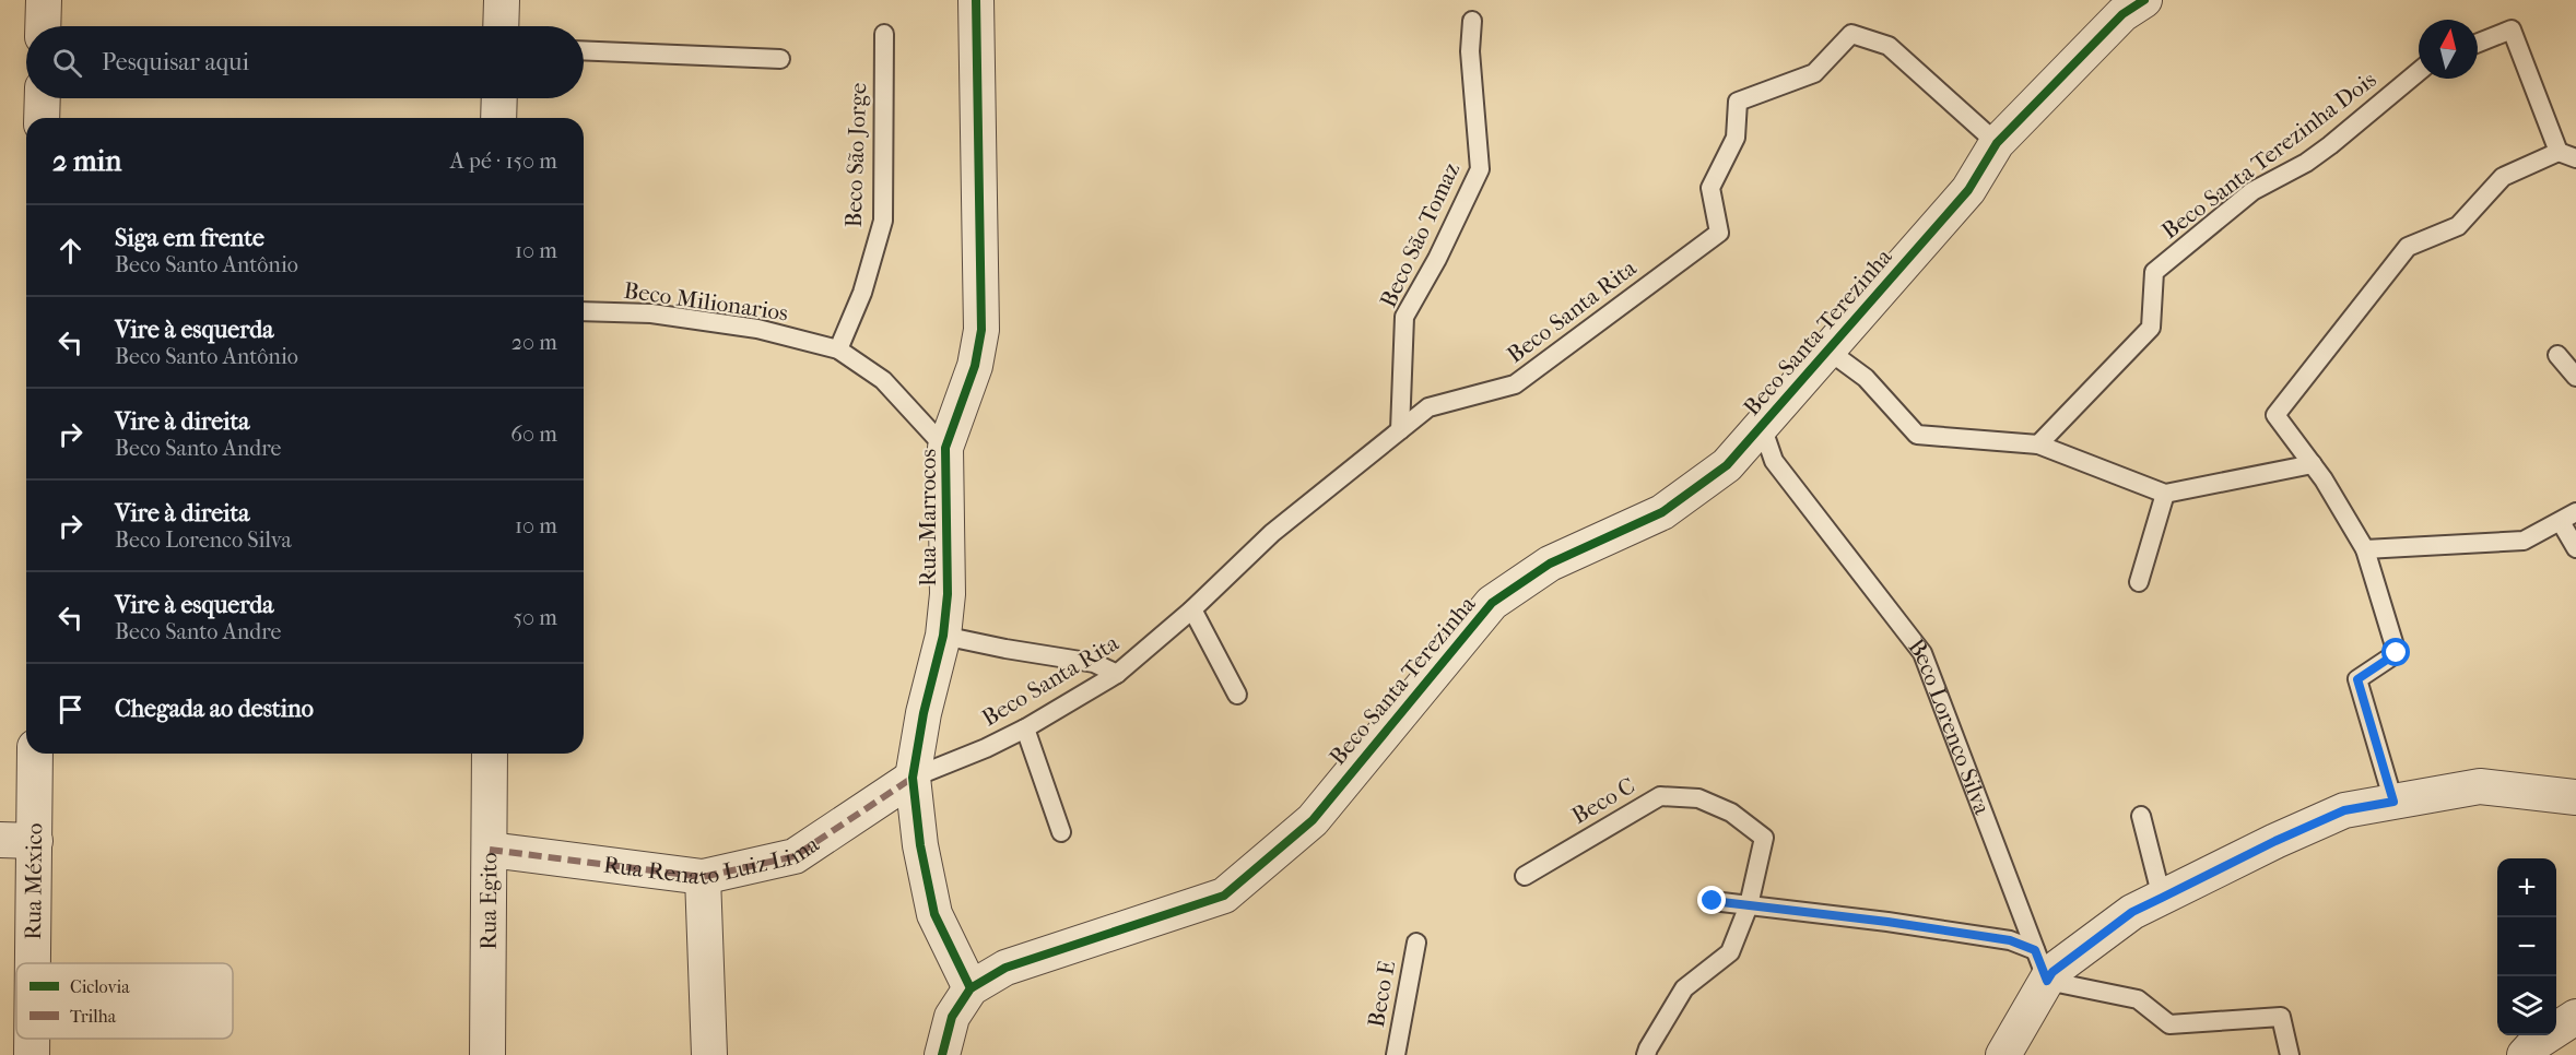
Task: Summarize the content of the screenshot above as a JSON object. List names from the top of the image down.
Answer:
{
  "streets": {
    "street": [
      "Beco Santa Terezinha",
      "Rua Marrocos",
      "Rua Renato Luiz Lima",
      "Rua México",
      "Rua Egito"
    ],
    "lane": [
      "Beco São Jorge",
      "Beco Santa Terezinha Dois",
      "Beco São Tomaz",
      "Beco Milionarios",
      "Beco Santa Rita",
      "Beco Lorenco Silva",
      "Beco C",
      "Beco E"
    ]
  },
  "crossings": [
    ["Beco São Jorge", "Beco Milionarios"],
    ["Beco Santa Terezinha Dois", "Beco Santa Terezinha"],
    ["Beco São Tomaz", "Beco Santa Rita"],
    ["Beco Milionarios", "Rua Marrocos"],
    ["Beco Santa Rita", "Beco Santa Terezinha"],
    ["Beco Santa Rita", "Rua Marrocos"],
    ["Beco Santa Rita", "Rua Renato Luiz Lima"],
    ["Beco Santa Terezinha", "Rua Marrocos"],
    ["Beco Santa Terezinha", "Beco Lorenco Silva"],
    ["Rua Marrocos", "Rua Renato Luiz Lima"],
    ["Rua Renato Luiz Lima", "Rua Egito"]
  ],
  "legend": ["Ciclovia", "Trilha"],
  "north": "top",
  "page": {
    "search": "Pesquisar aqui",
    "heading": ["2 min", "A pé · 150 m"],
    "list": [
      ["Siga em frente", "Beco Santo Antônio", "10 m"],
      ["Vire à esquerda", "Beco Santo Antônio", "20 m"],
      ["Vire à direita", "Beco Santo Andre", "60 m"],
      ["Vire à direita", "Beco Lorenco Silva", "10 m"],
      ["Vire à esquerda", "Beco Santo Andre", "50 m"],
      "Chegada ao destino"
    ],
    "map_buttons": ["+", "−"]
  }
}
